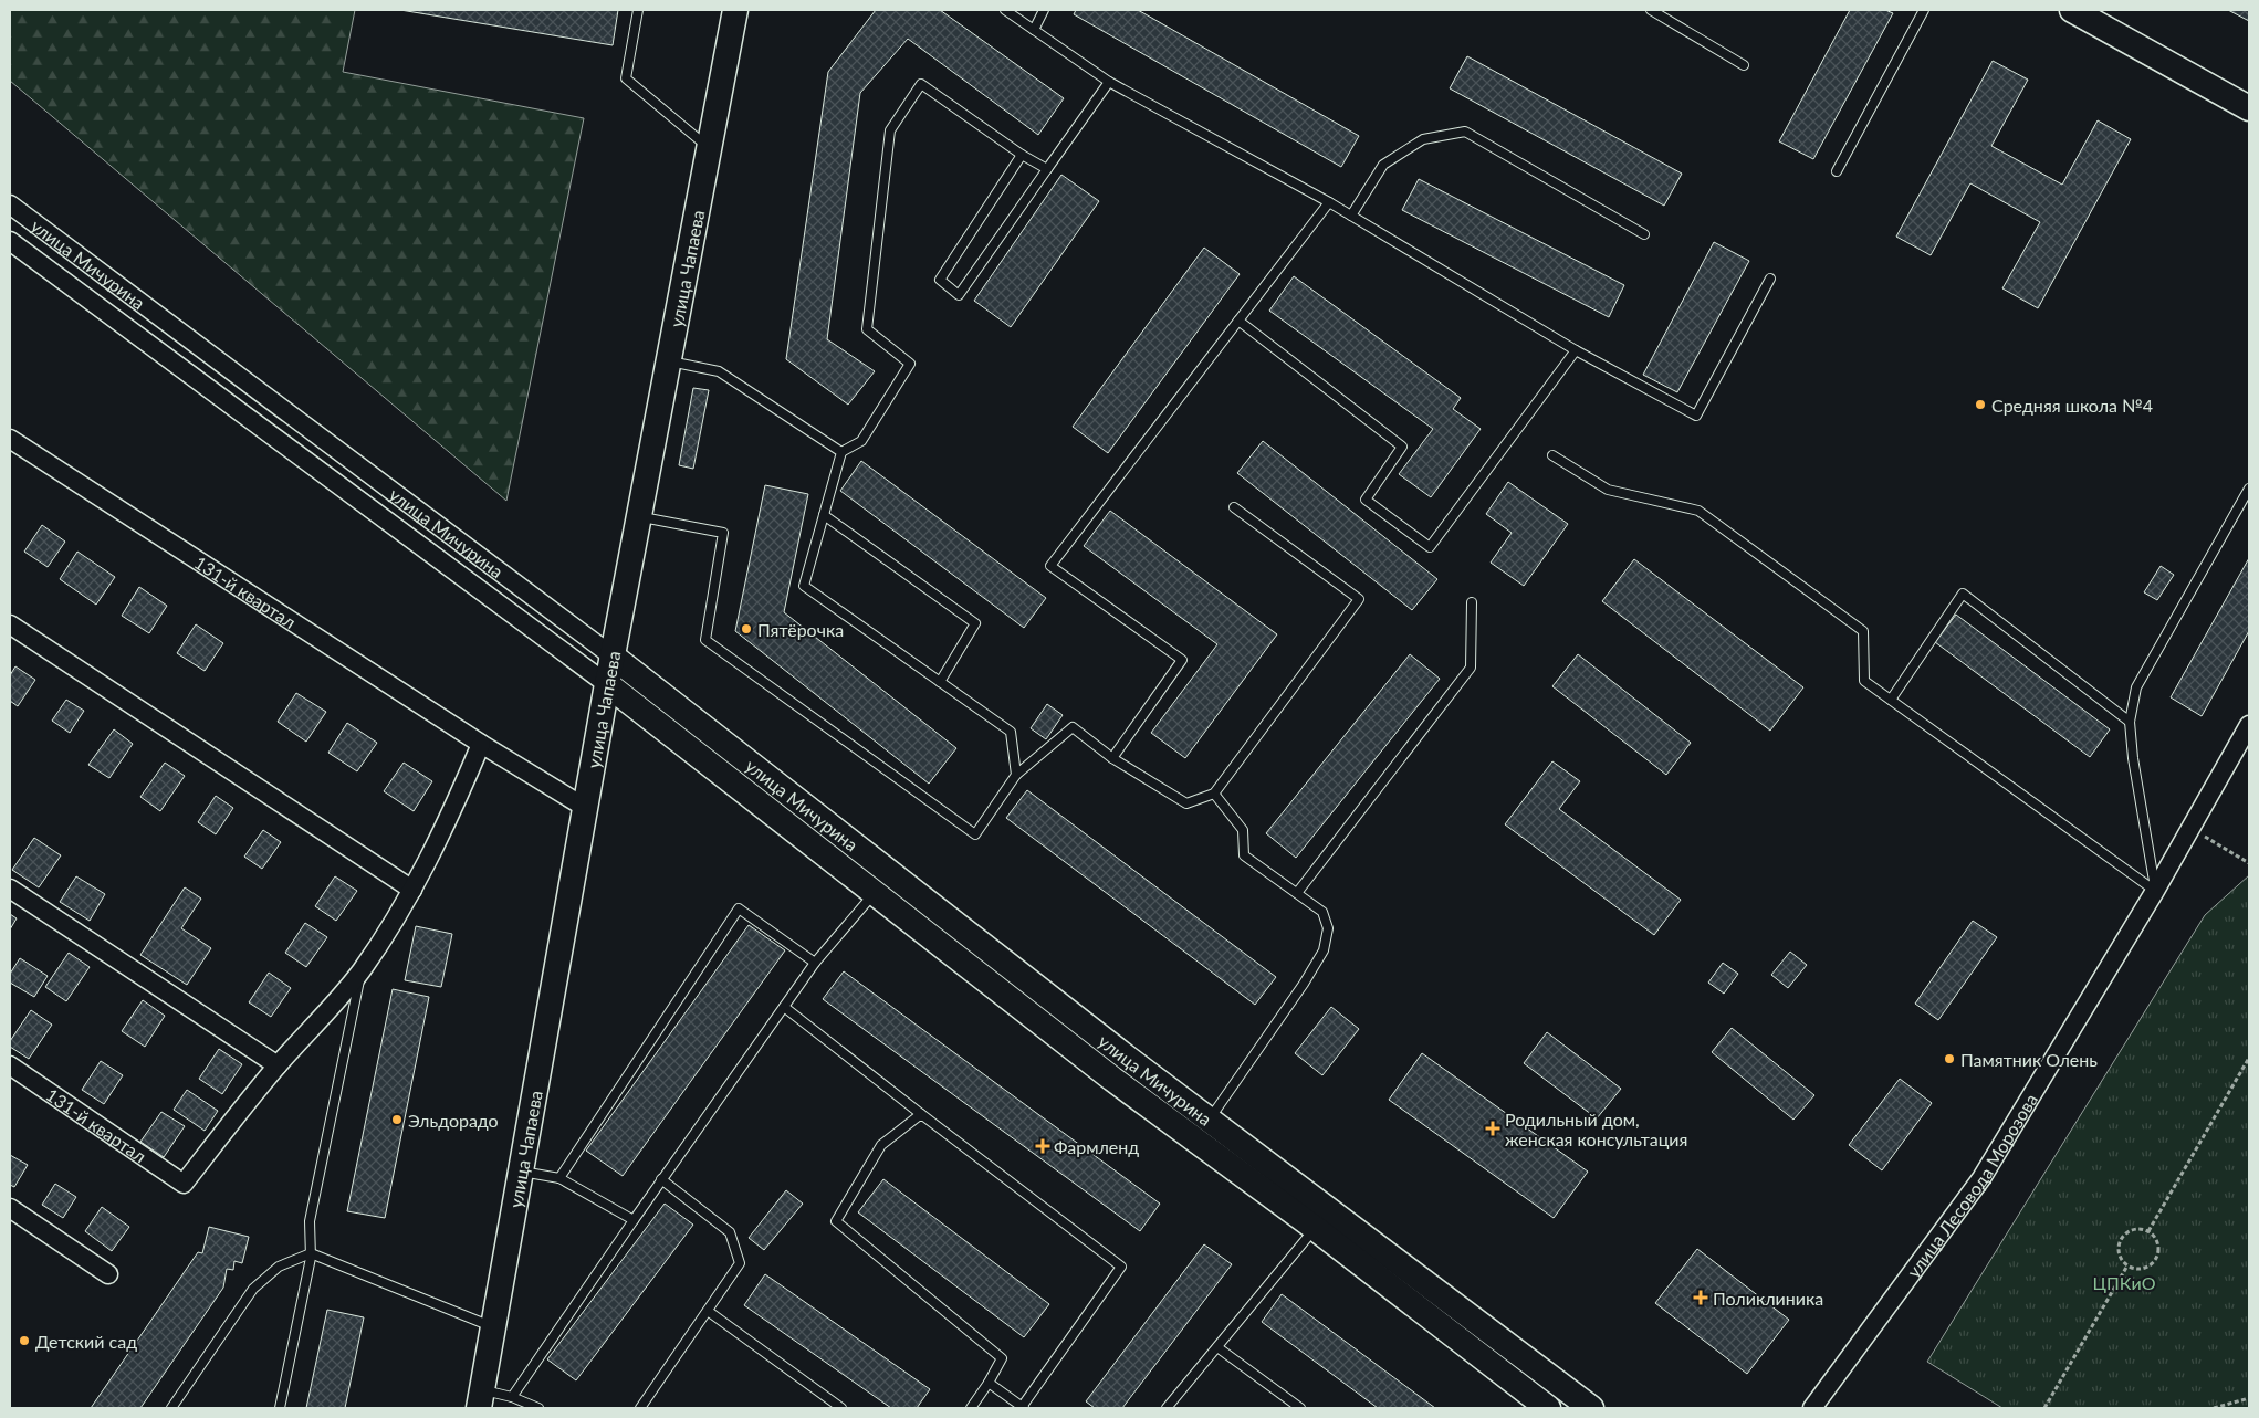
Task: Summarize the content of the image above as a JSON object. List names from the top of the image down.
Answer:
{
  "streets": {
    "street": [
      "улица Мичурина",
      "улица Чапаева",
      "131-й квартал",
      "улица Лесовода Морозова"
    ]
  },
  "crossings": [
    ["улица Мичурина", "улица Чапаева"],
    ["улица Чапаева", "131-й квартал"]
  ],
  "parks": ["ЦПКиО"],
  "places": {
    "other": [
      "Средняя школа №4",
      "Пятёрочка",
      "Памятник Олень",
      "Эльдорадо",
      "Детский сад"
    ],
    "health": ["Родильный дом, женская консультация", "Фармленд", "Поликлиника"]
  }
}
